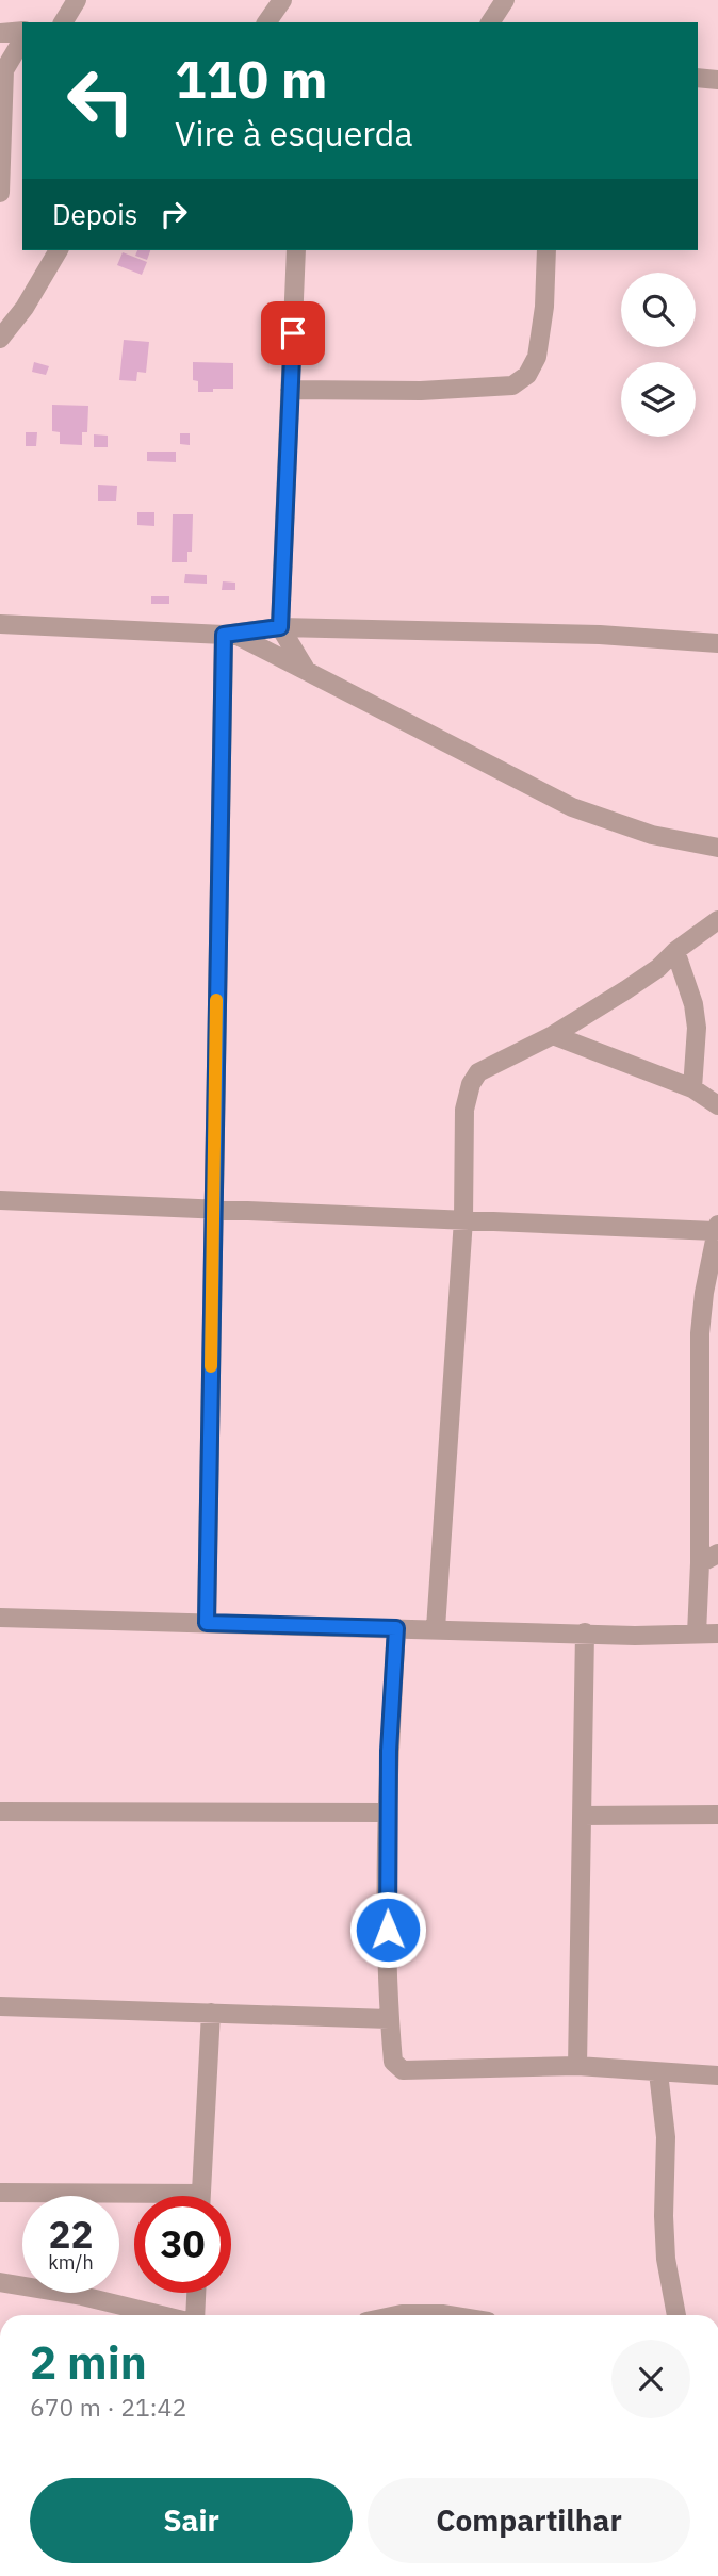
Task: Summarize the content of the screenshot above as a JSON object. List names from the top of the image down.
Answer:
{
  "page": {
    "turn": ["110 m", "Vire à esquerda"],
    "then": "Depois",
    "speed": "22 km/h",
    "limit": "30",
    "heading": ["2 min", "670 m · 21:42"],
    "buttons": ["Sair", "Compartilhar"]
  }
}
